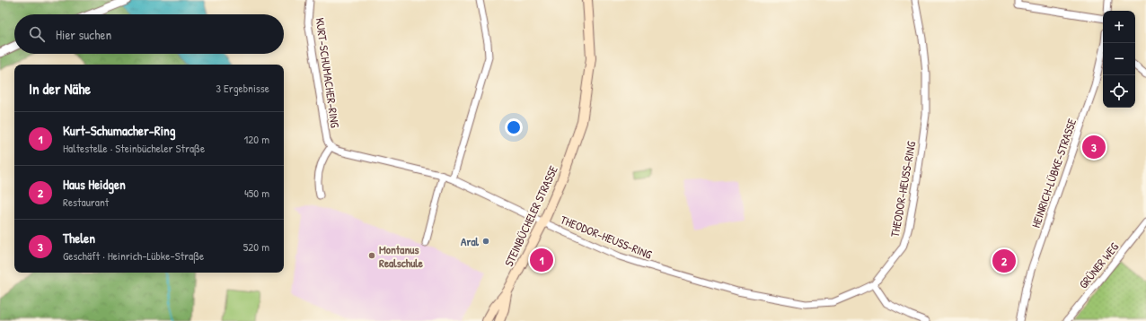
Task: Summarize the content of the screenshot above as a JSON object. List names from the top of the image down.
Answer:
{
  "streets": {
    "main road": ["STEINBÜCHELER STRASSE"],
    "street": [
      "KURT-SCHUMACHER-RING",
      "HEINRICH-LÜBKE-STRASSE",
      "THEODOR-HEUSS-RING",
      "GRÜNER WEG"
    ]
  },
  "crossings": [
    ["THEODOR-HEUSS-RING", "STEINBÜCHELER STRASSE"]
  ],
  "places": ["Aral", "Montanus Realschule"],
  "page": {
    "map_buttons": ["+", "−"],
    "search": "Hier suchen",
    "heading": ["In der Nähe", "3 Ergebnisse"],
    "list": [
      {
        "mark": "1",
        "name": "Kurt-Schumacher-Ring",
        "note": "Haltestelle · Steinbücheler Straße",
        "value": "120 m"
      },
      {
        "mark": "2",
        "name": "Haus Heidgen",
        "note": "Restaurant",
        "value": "450 m"
      },
      {
        "mark": "3",
        "name": "Thelen",
        "note": "Geschäft · Heinrich-Lübke-Straße",
        "value": "520 m"
      }
    ],
    "pins": ["3", "1", "2"]
  }
}
